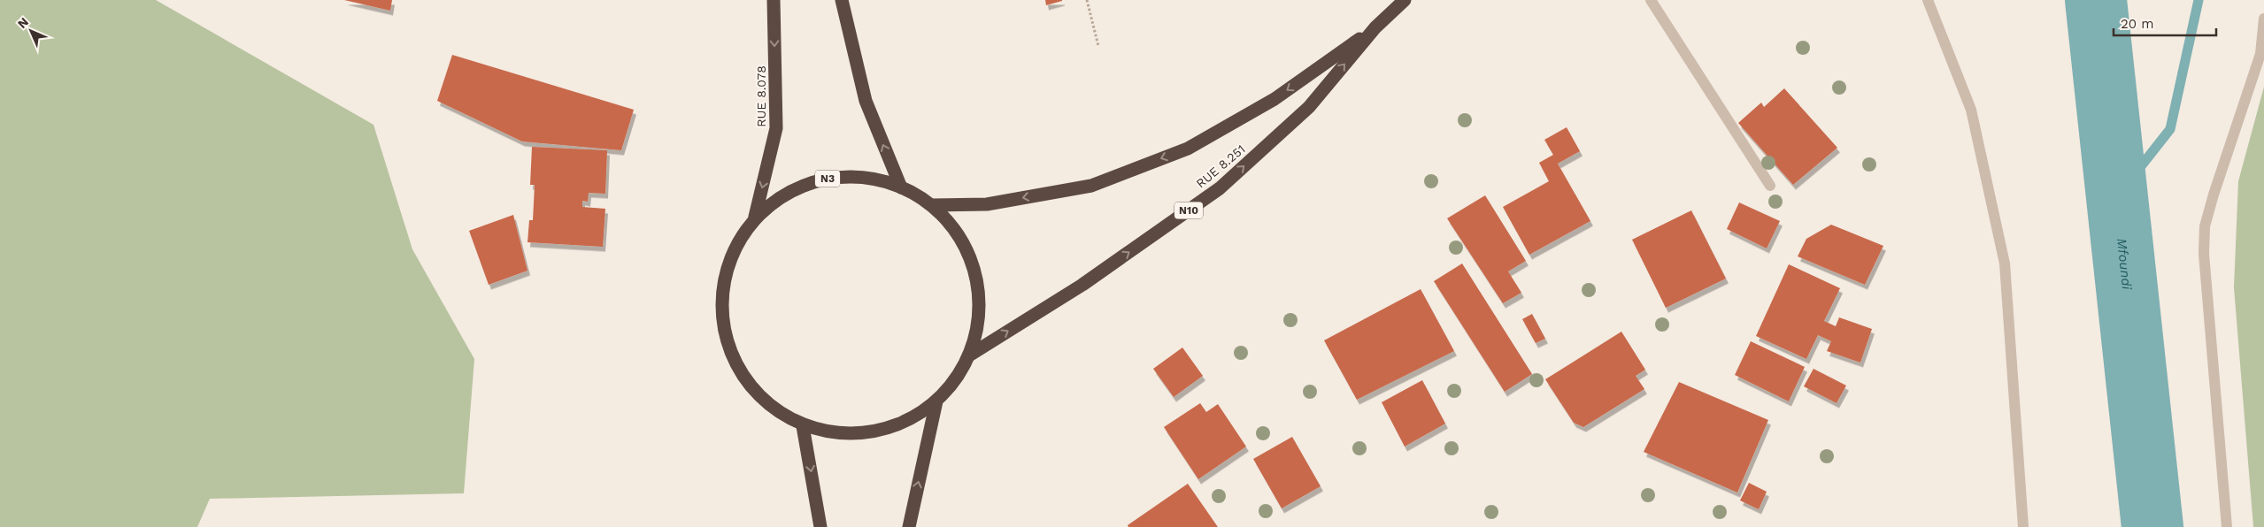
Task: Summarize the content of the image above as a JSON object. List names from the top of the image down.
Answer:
{
  "streets": {
    "highway": [
      "RUE 8.078",
      "RUE 8.251",
      "N3",
      "N10"
    ]
  },
  "crossings": [
    ["RUE 8.078", "N3"],
    ["RUE 8.251", "N3"]
  ],
  "water": ["Mfoundi"],
  "scale_bar": "20 m",
  "north": "top left"
}
